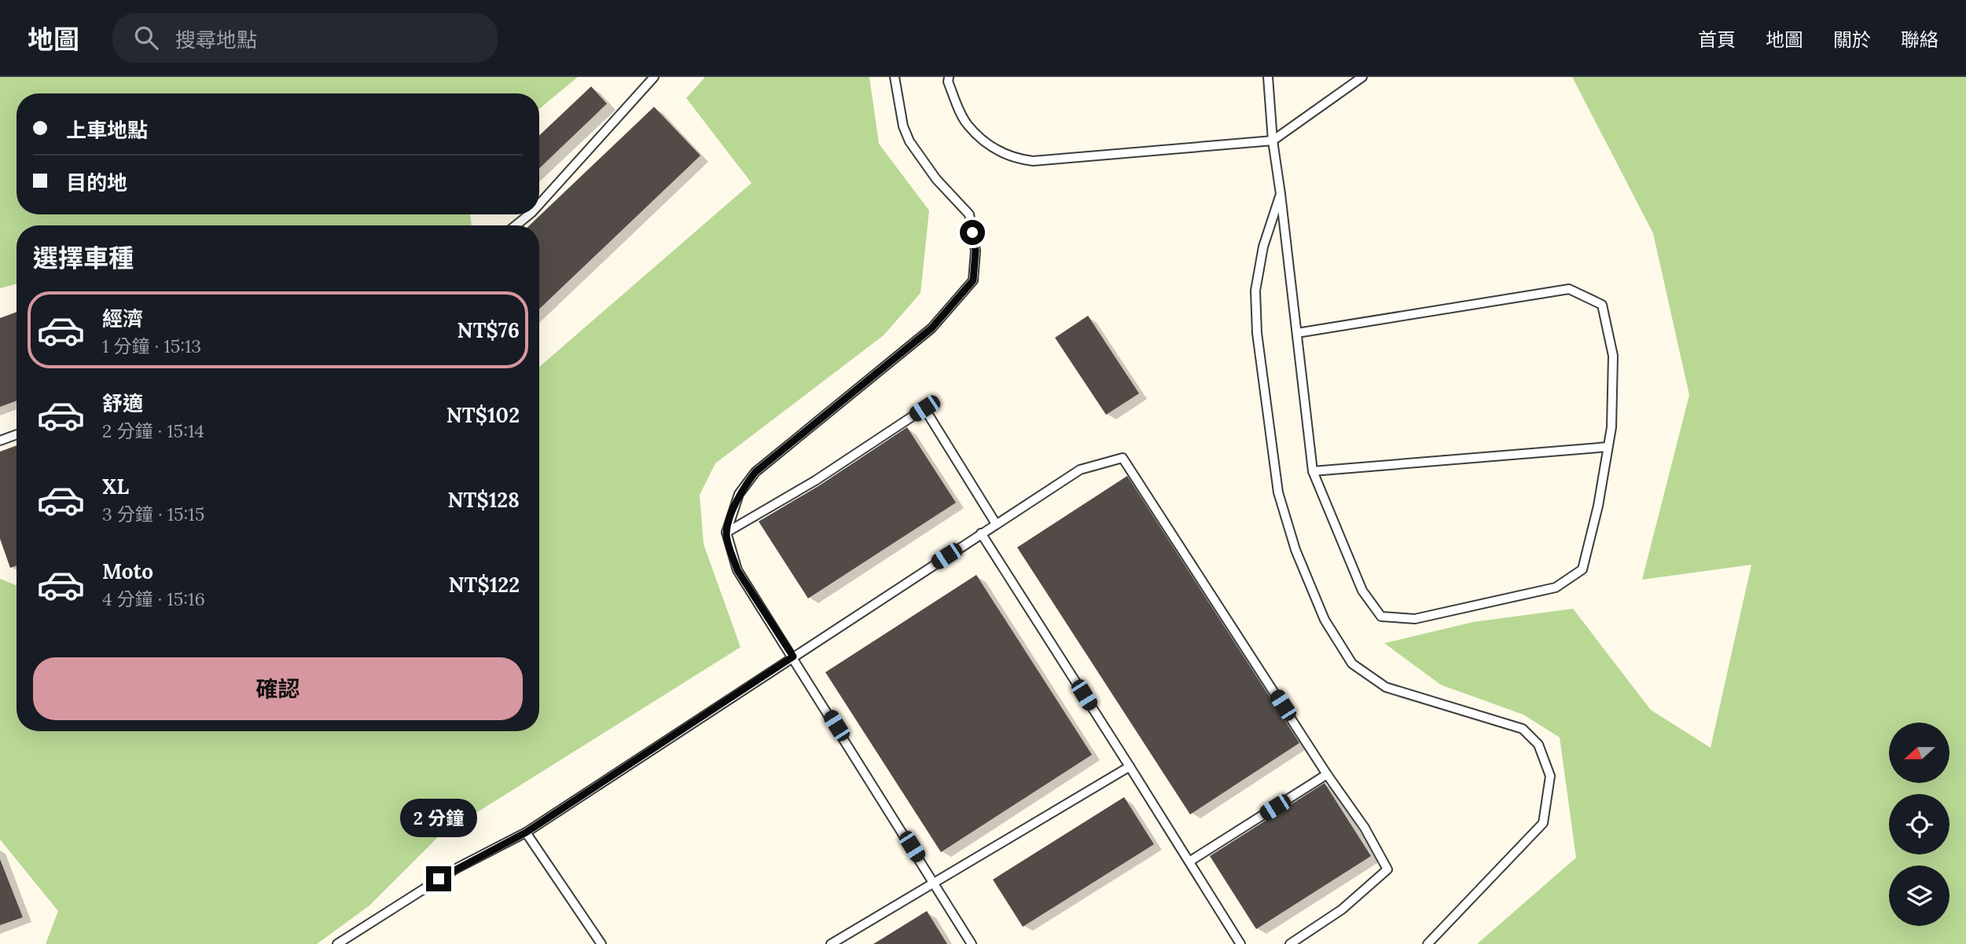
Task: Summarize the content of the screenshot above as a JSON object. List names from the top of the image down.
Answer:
{
  "north": "left",
  "page": {
    "header": "地圖",
    "search": "搜尋地點",
    "nav": [
      "首頁",
      "地圖",
      "關於",
      "聯絡"
    ],
    "banner": ["上車地點", "目的地"],
    "heading": "選擇車種",
    "list": [
      {
        "name": "經濟",
        "note": "1 分鐘 · 15:13",
        "value": "NT$76"
      },
      {
        "name": "舒適",
        "note": "2 分鐘 · 15:14",
        "value": "NT$102"
      },
      {
        "name": "XL",
        "note": "3 分鐘 · 15:15",
        "value": "NT$128"
      },
      {
        "name": "Moto",
        "note": "4 分鐘 · 15:16",
        "value": "NT$122"
      }
    ],
    "buttons": "確認",
    "bubble": "2 分鐘"
  }
}
